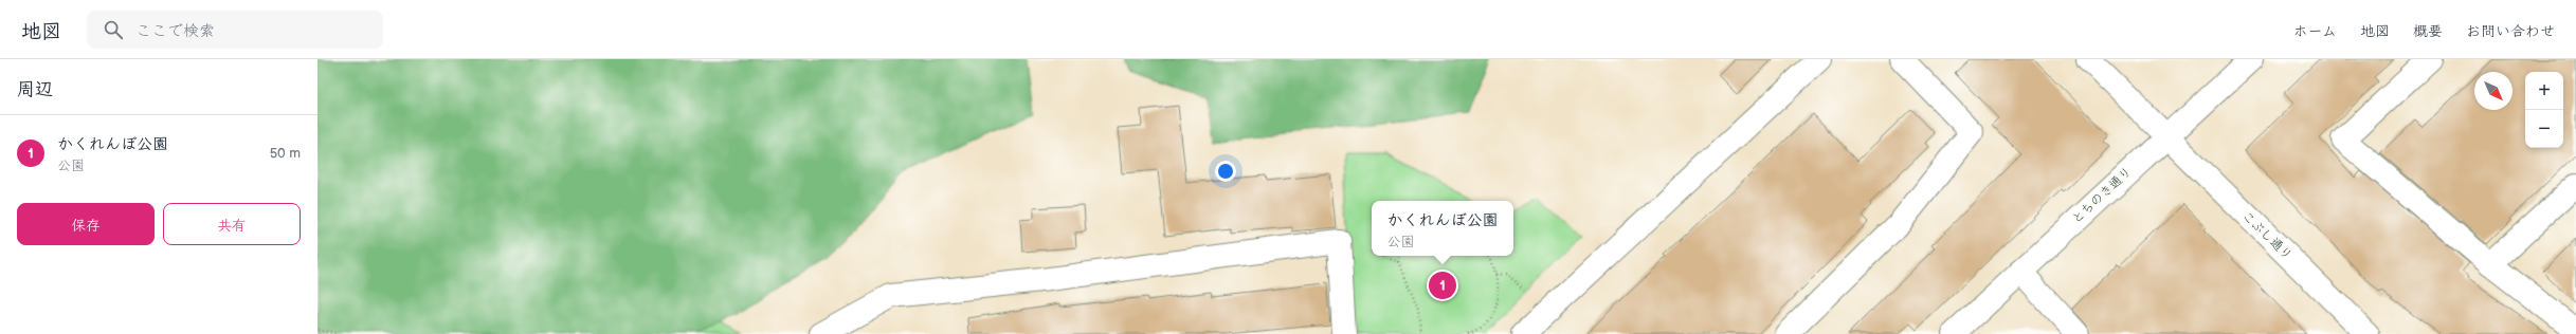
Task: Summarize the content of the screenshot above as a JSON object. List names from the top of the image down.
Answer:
{
  "streets": {
    "street": ["とちのき通り", "こぶし通り"]
  },
  "crossings": [
    ["とちのき通り", "こぶし通り"]
  ],
  "north": "bottom right",
  "page": {
    "header": "地図",
    "search": "ここで検索",
    "nav": [
      "ホーム",
      "地図",
      "概要",
      "お問い合わせ"
    ],
    "heading": "周辺",
    "map_buttons": ["+", "−"],
    "list": [
      {
        "mark": "1",
        "name": "かくれんぼ公園",
        "note": "公園",
        "value": "50 m"
      }
    ],
    "buttons": ["保存", "共有"],
    "popup": ["かくれんぼ公園", "公園"],
    "pins": "1"
  }
}
